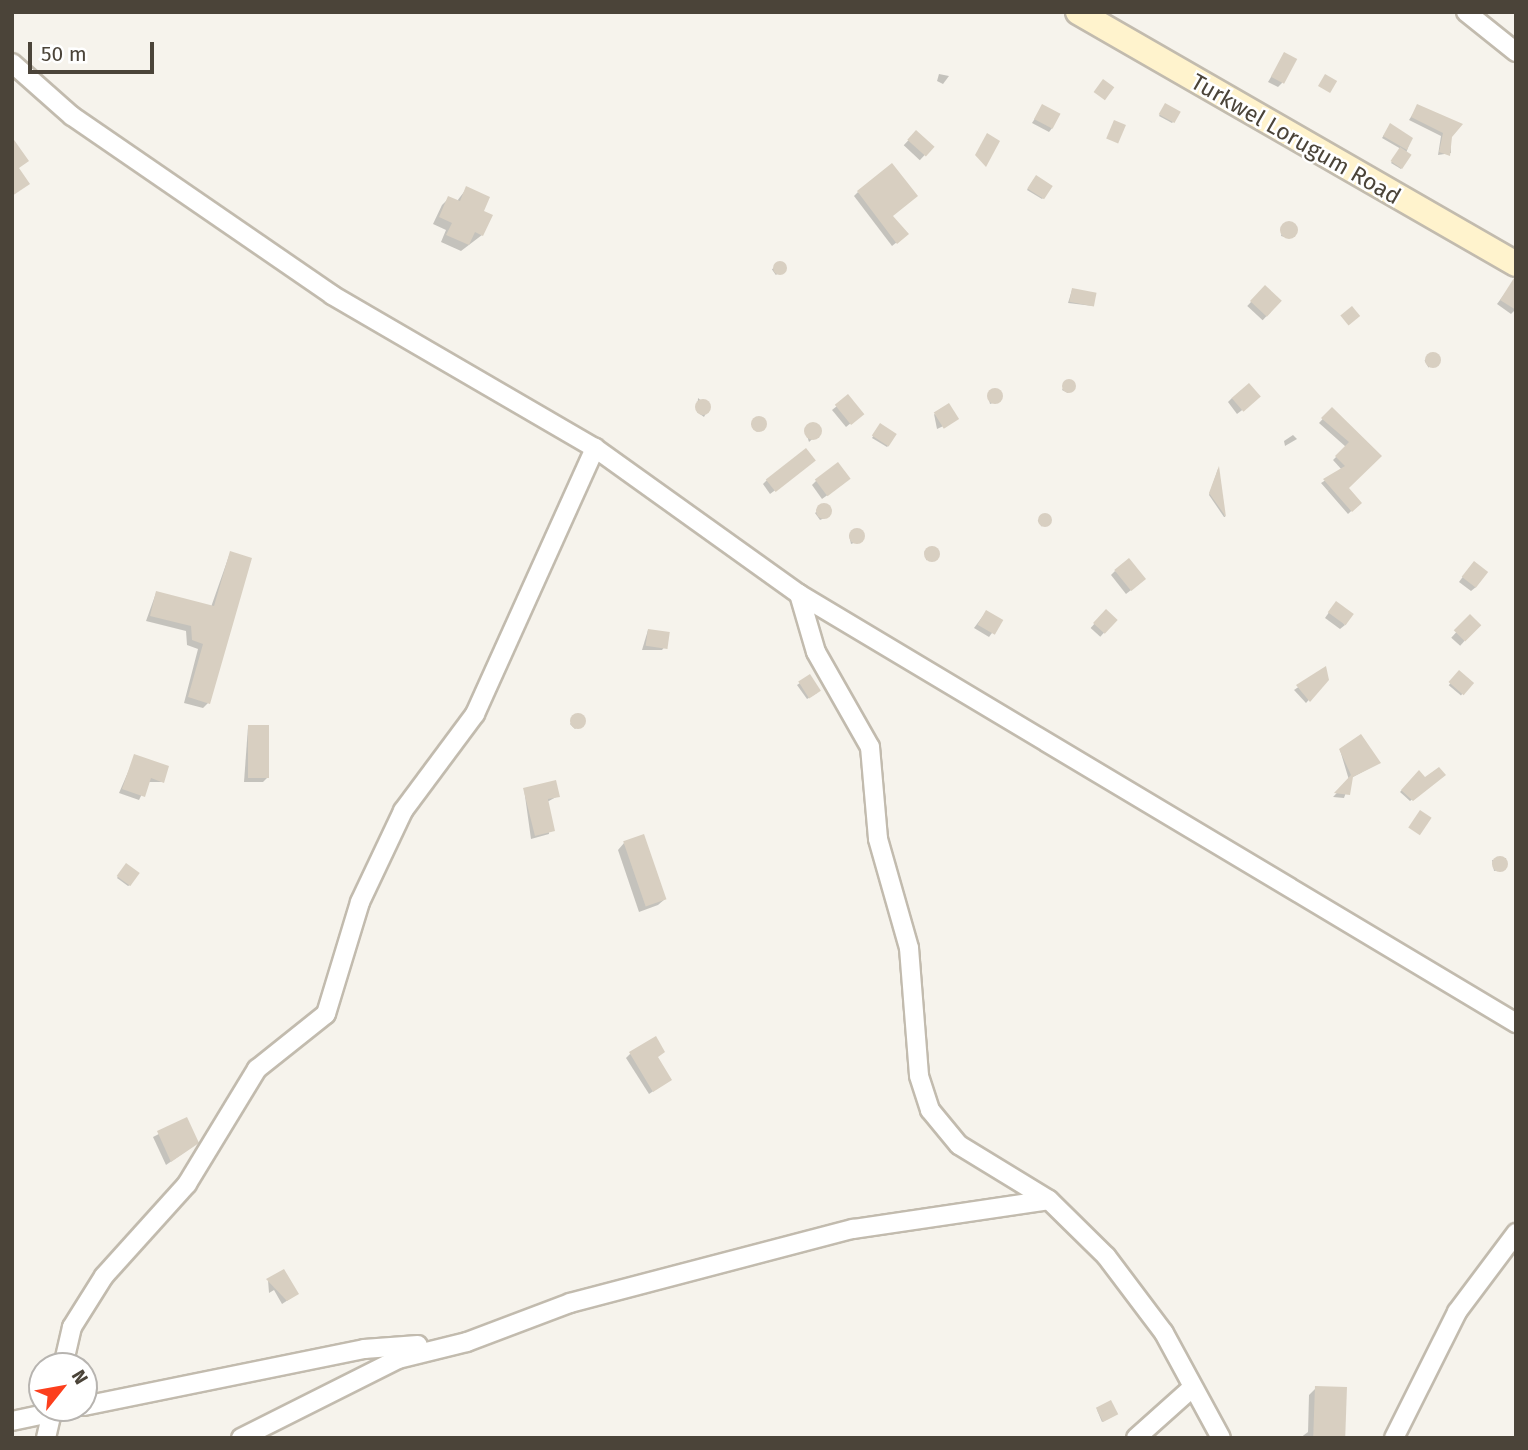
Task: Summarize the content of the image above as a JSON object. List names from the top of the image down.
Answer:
{
  "streets": {
    "main road": ["Turkwel Lorugum Road"]
  },
  "scale_bar": "50 m",
  "north": "top right"
}
